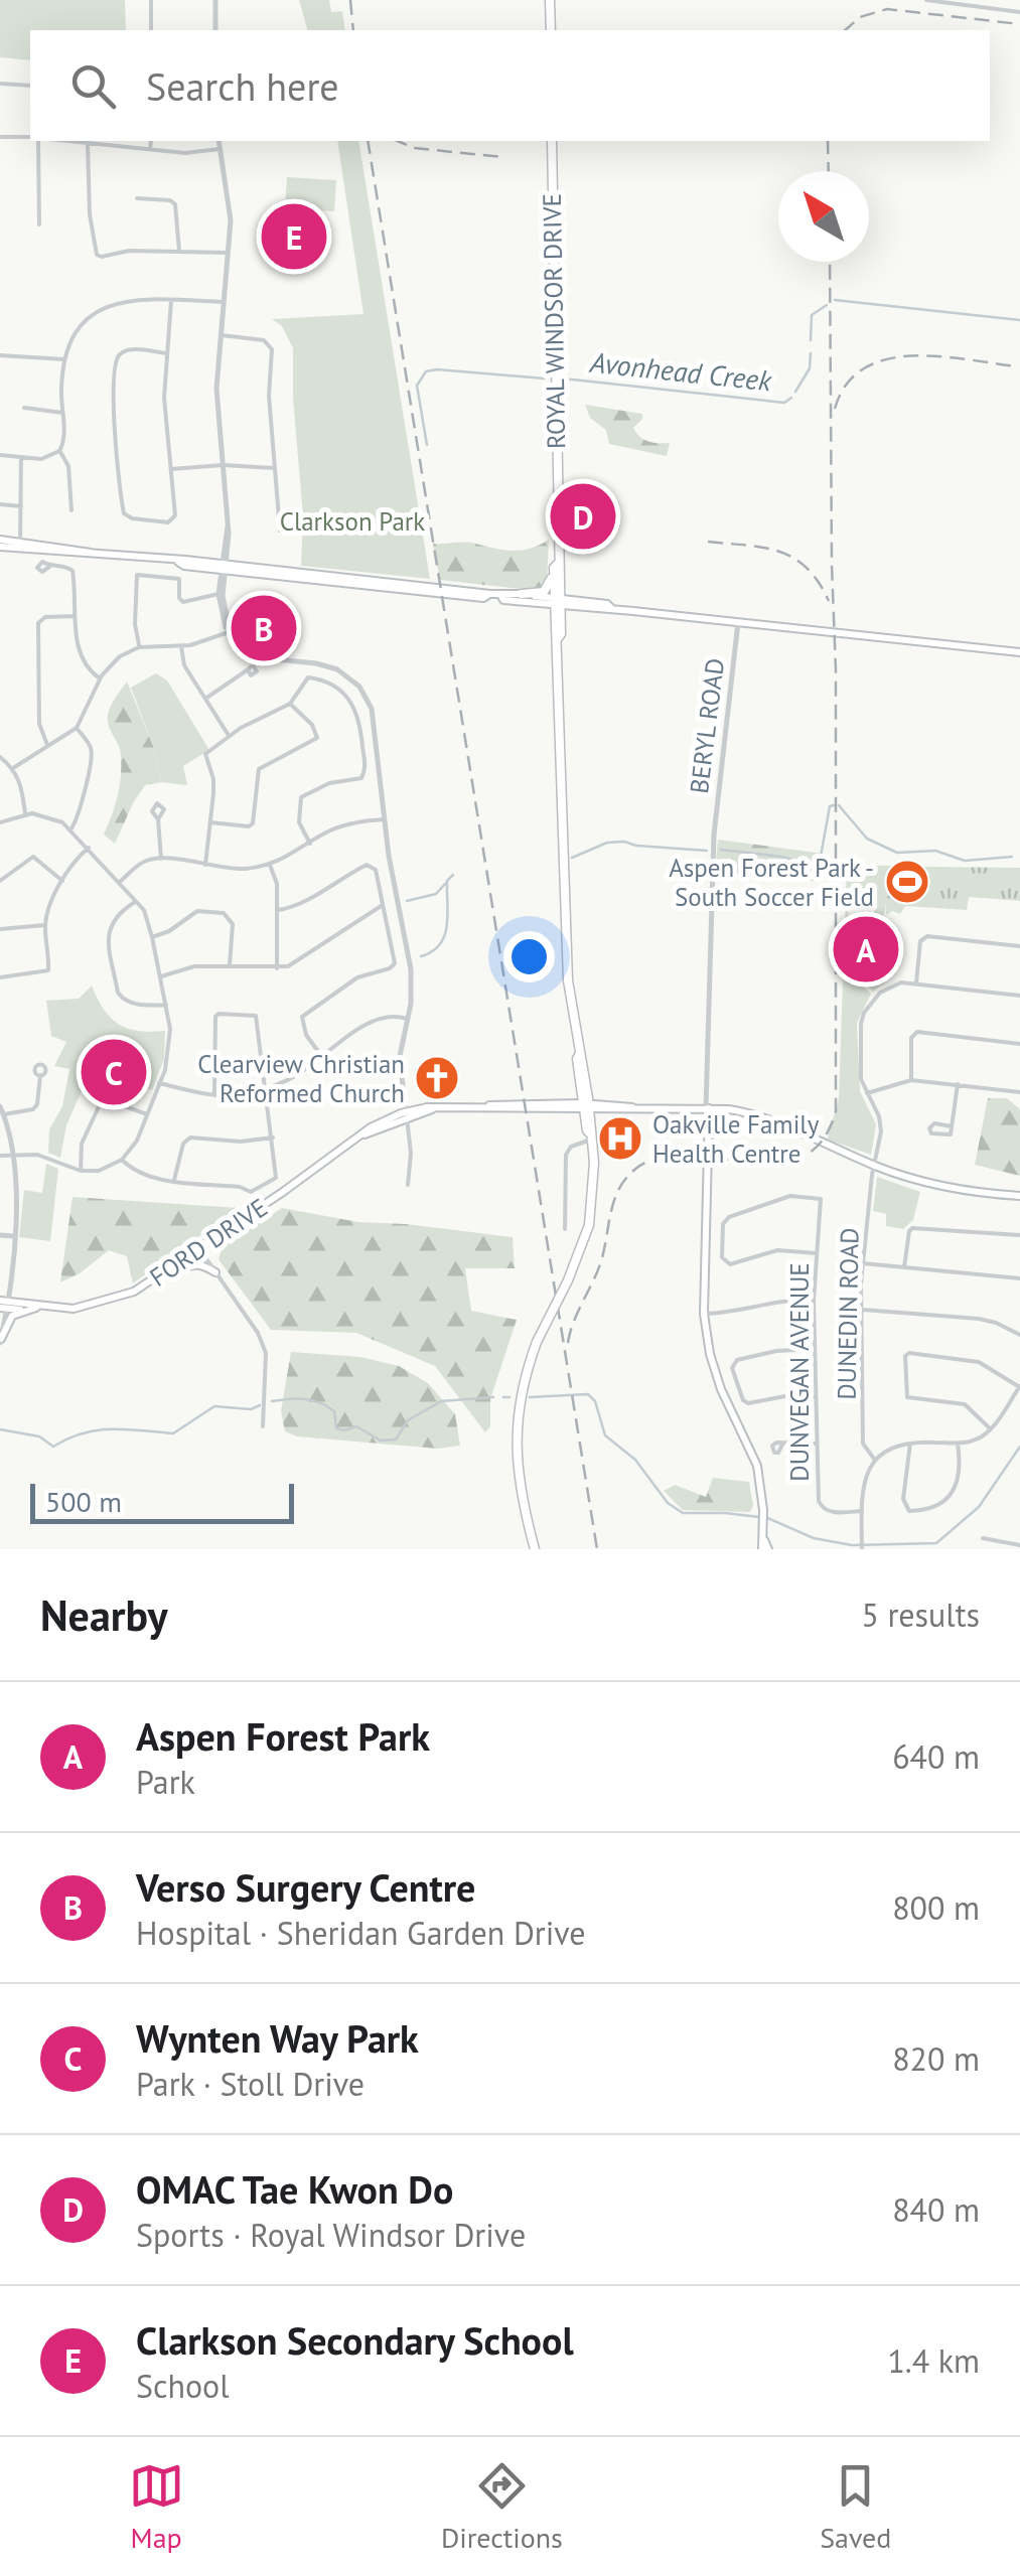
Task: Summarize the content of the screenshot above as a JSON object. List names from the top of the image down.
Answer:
{
  "streets": {
    "main road": ["ROYAL WINDSOR DRIVE", "FORD DRIVE"],
    "street": ["BERYL ROAD", "DUNEDIN ROAD", "DUNVEGAN AVENUE"]
  },
  "crossings": [
    ["ROYAL WINDSOR DRIVE", "FORD DRIVE"],
    ["BERYL ROAD", "FORD DRIVE"],
    ["FORD DRIVE", "DUNEDIN ROAD"]
  ],
  "water": ["Avonhead Creek"],
  "parks": ["Clarkson Park"],
  "places": {
    "sports": ["Aspen Forest Park - South Soccer Field"],
    "church": ["Clearview Christian Reformed Church"],
    "hospital": ["Oakville Family Health Centre"]
  },
  "scale_bar": "500 m",
  "north": "top left",
  "page": {
    "search": "Search here",
    "pins": [
      "E",
      "D",
      "B",
      "A",
      "C"
    ],
    "scale": "500 m",
    "heading": ["Nearby", "5 results"],
    "list": [
      {
        "mark": "A",
        "name": "Aspen Forest Park",
        "note": "Park",
        "value": "640 m"
      },
      {
        "mark": "B",
        "name": "Verso Surgery Centre",
        "note": "Hospital · Sheridan Garden Drive",
        "value": "800 m"
      },
      {
        "mark": "C",
        "name": "Wynten Way Park",
        "note": "Park · Stoll Drive",
        "value": "820 m"
      },
      {
        "mark": "D",
        "name": "OMAC Tae Kwon Do",
        "note": "Sports · Royal Windsor Drive",
        "value": "840 m"
      },
      {
        "mark": "E",
        "name": "Clarkson Secondary School",
        "note": "School",
        "value": "1.4 km"
      }
    ],
    "nav": ["Map", "Directions", "Saved"]
  }
}
